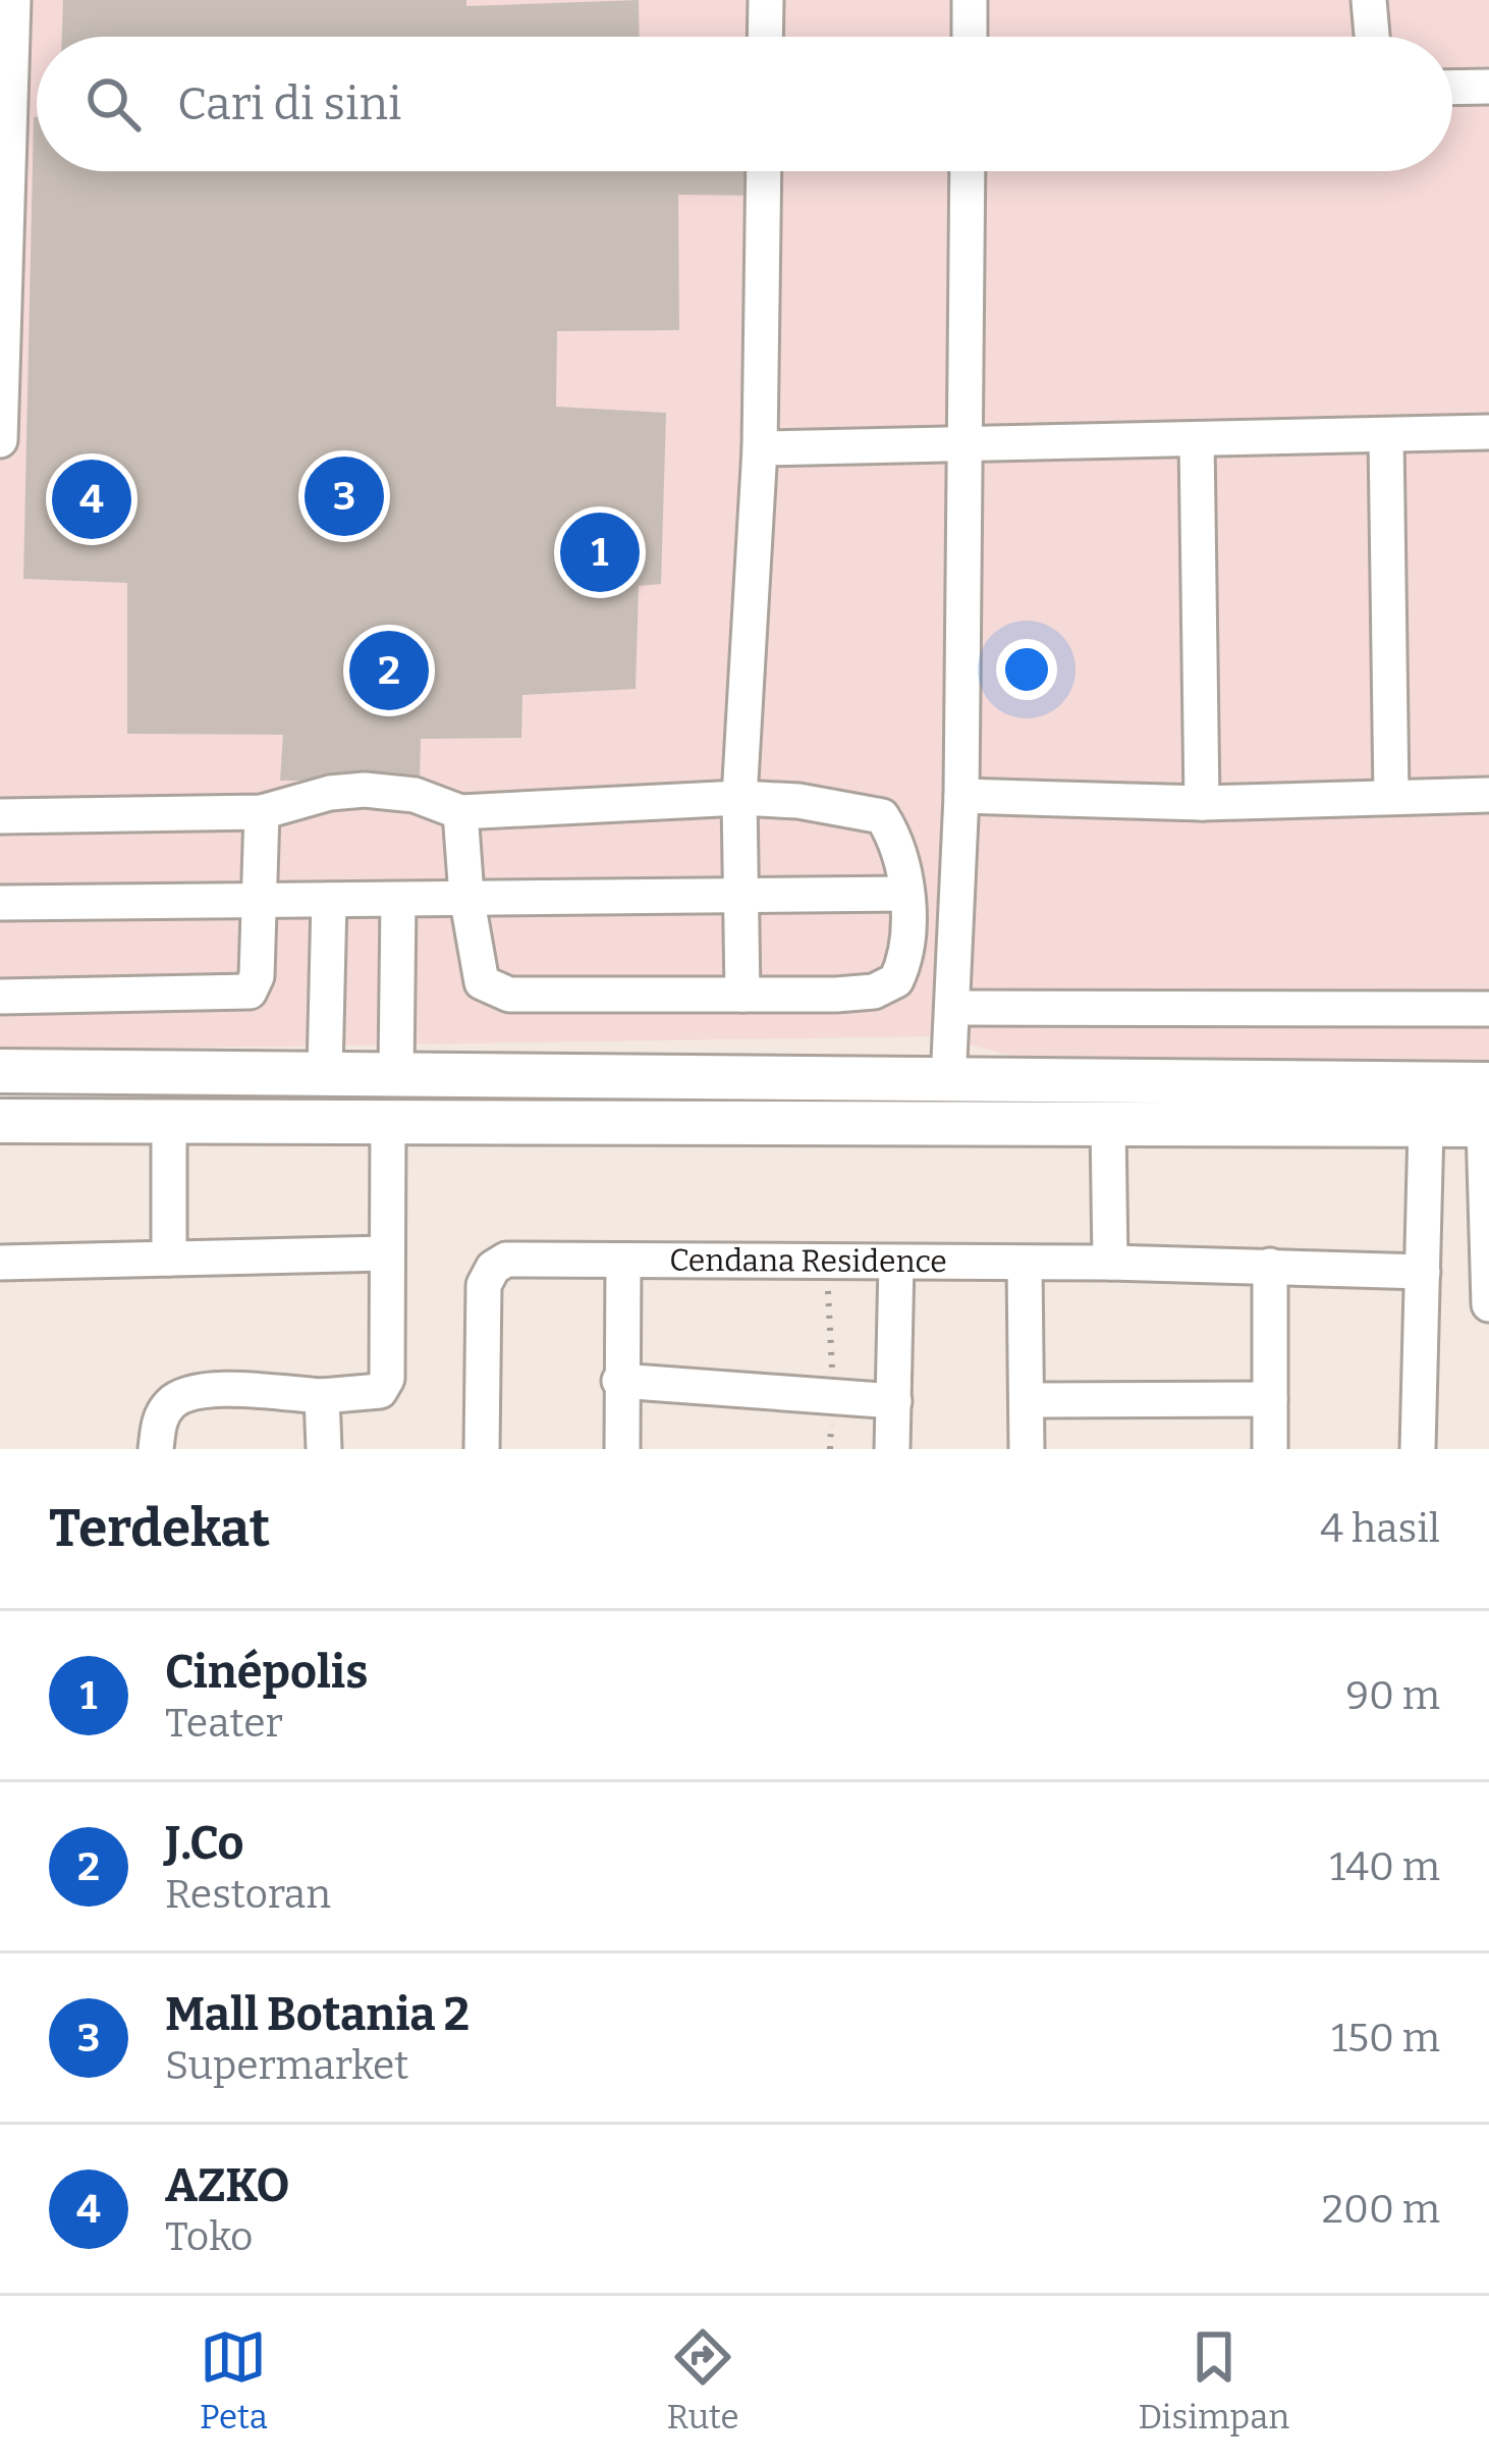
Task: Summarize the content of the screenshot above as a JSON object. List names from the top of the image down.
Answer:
{
  "streets": {
    "street": ["Cendana Residence"]
  },
  "page": {
    "search": "Cari di sini",
    "pins": [
      "3",
      "4",
      "1",
      "2"
    ],
    "heading": ["Terdekat", "4 hasil"],
    "list": [
      {
        "mark": "1",
        "name": "Cinépolis",
        "note": "Teater",
        "value": "90 m"
      },
      {
        "mark": "2",
        "name": "J.Co",
        "note": "Restoran",
        "value": "140 m"
      },
      {
        "mark": "3",
        "name": "Mall Botania 2",
        "note": "Supermarket",
        "value": "150 m"
      },
      {
        "mark": "4",
        "name": "AZKO",
        "note": "Toko",
        "value": "200 m"
      }
    ],
    "nav": ["Peta", "Rute", "Disimpan"]
  }
}
